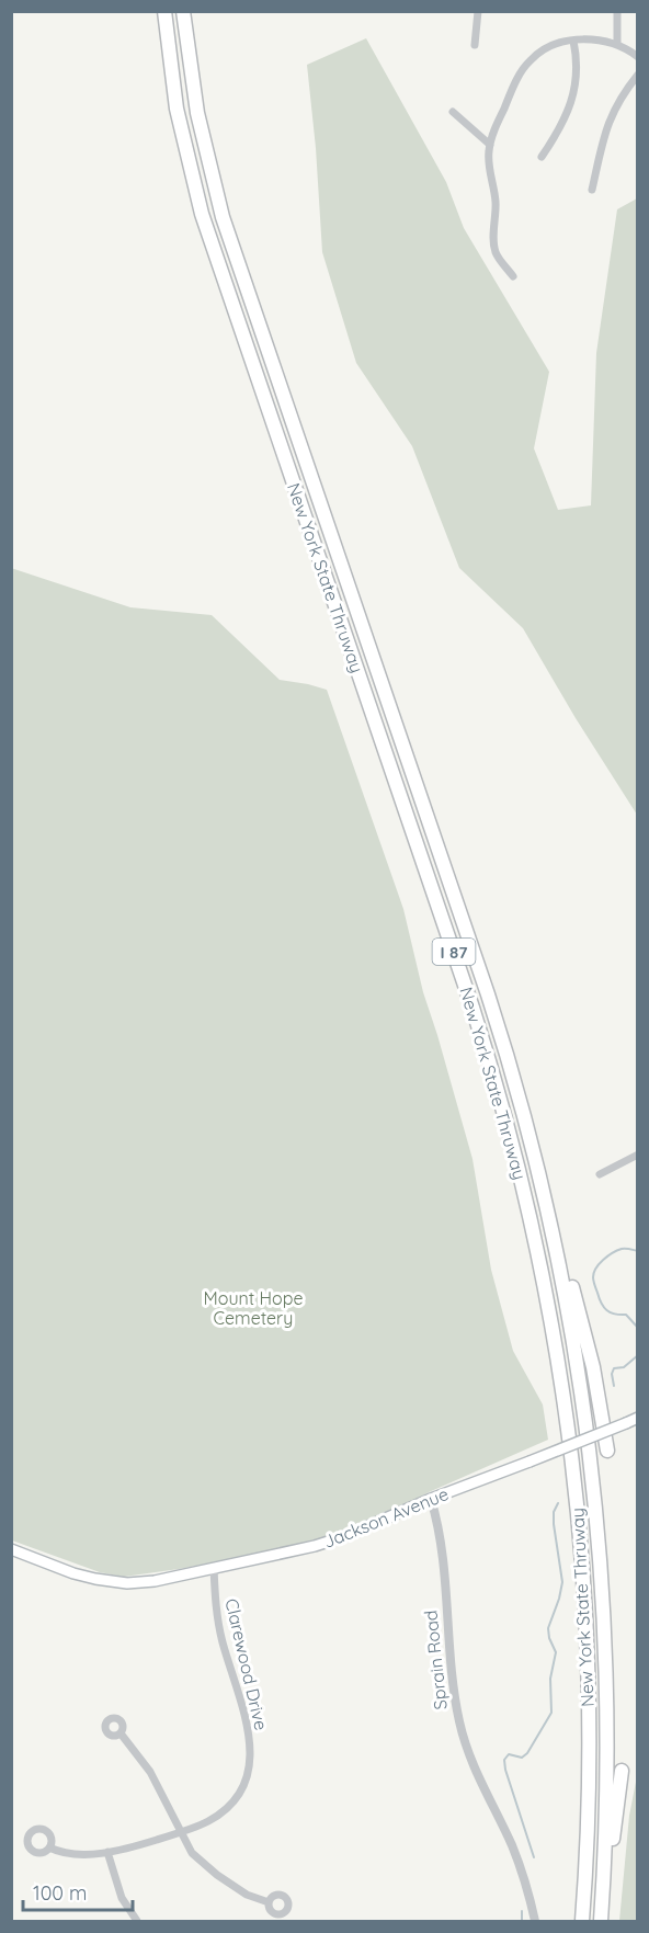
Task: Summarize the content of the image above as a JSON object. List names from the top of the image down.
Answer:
{
  "streets": {
    "highway": ["New York State Thruway", "I 87"],
    "main road": ["Jackson Avenue"],
    "street": ["Sprain Road", "Clarewood Drive"]
  },
  "crossings": [
    ["Jackson Avenue", "Sprain Road"],
    ["Jackson Avenue", "Clarewood Drive"]
  ],
  "parks": ["Mount Hope Cemetery"],
  "scale_bar": "100 m"
}
